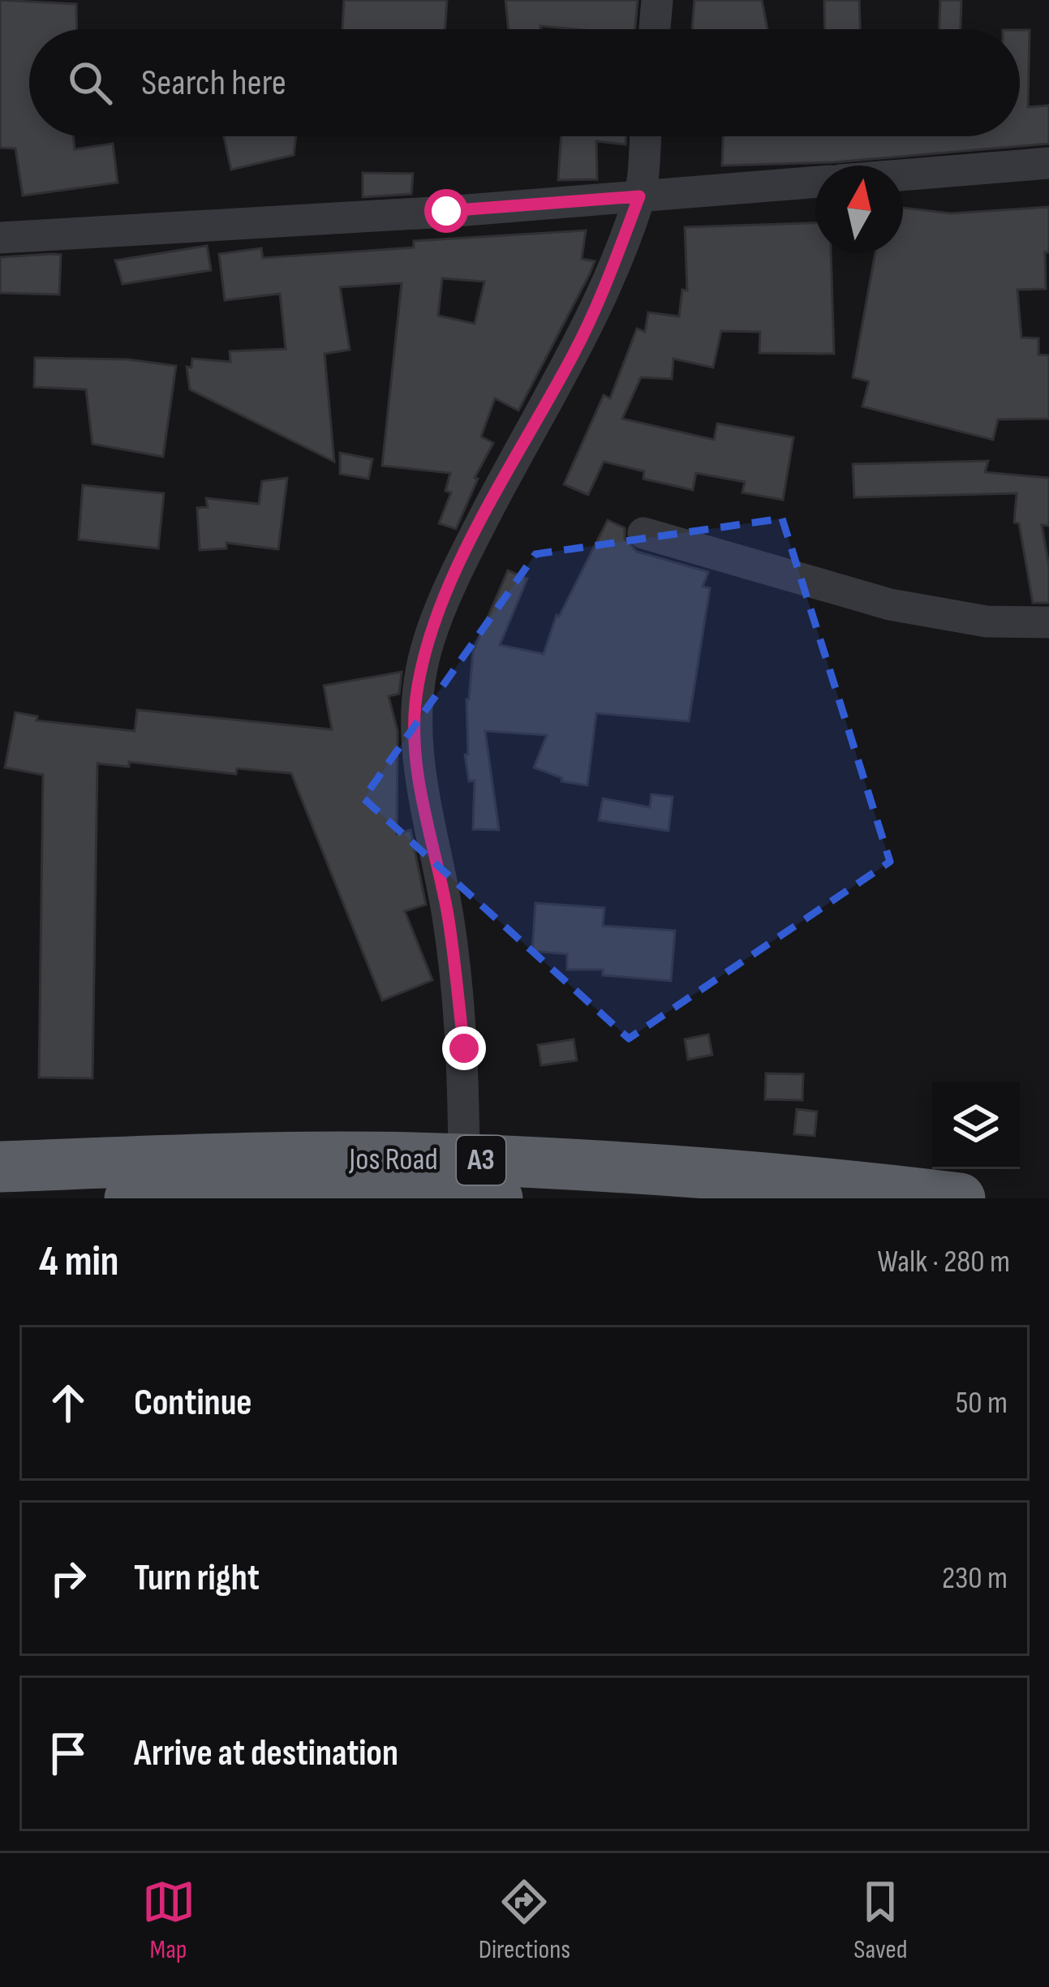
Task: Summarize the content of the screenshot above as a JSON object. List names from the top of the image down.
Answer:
{
  "streets": {
    "highway": ["Jos Road", "A3"]
  },
  "north": "top",
  "page": {
    "search": "Search here",
    "heading": ["4 min", "Walk · 280 m"],
    "list": [
      ["Continue", "50 m"],
      ["Turn right", "230 m"],
      "Arrive at destination"
    ],
    "nav": ["Map", "Directions", "Saved"]
  }
}
